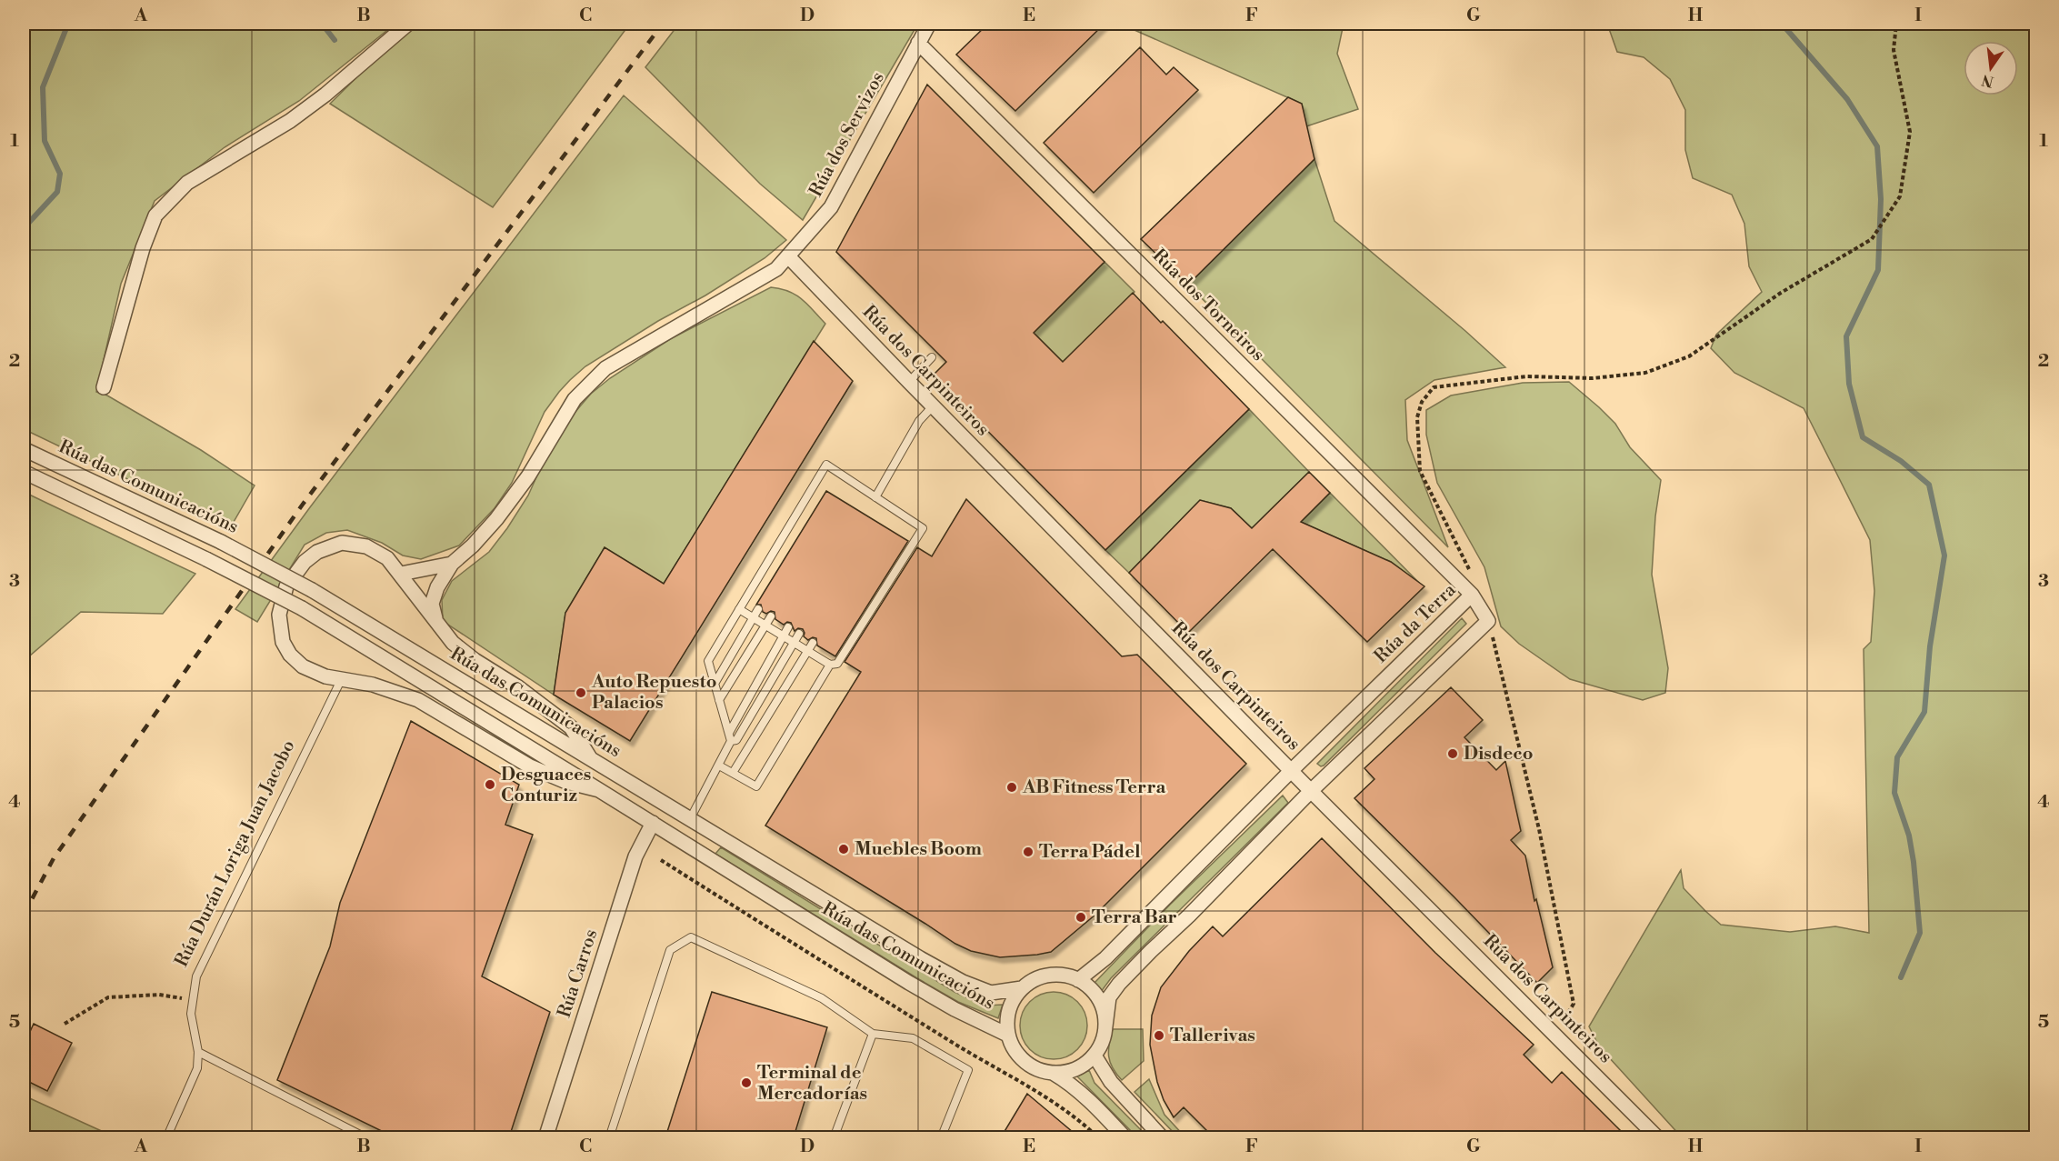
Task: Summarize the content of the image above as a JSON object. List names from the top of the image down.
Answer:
{
  "streets": {
    "street": [
      "Rúa dos Servizos",
      "Rúa dos Torneiros",
      "Rúa dos Carpinteiros",
      "Rúa das Comunicacións",
      "Rúa da Terra",
      "Rúa Carros"
    ],
    "lane": ["Rúa Durán Loriga Juan Jacobo"]
  },
  "crossings": [
    ["Rúa dos Servizos", "Rúa dos Torneiros"],
    ["Rúa dos Servizos", "Rúa dos Carpinteiros"],
    ["Rúa dos Torneiros", "Rúa da Terra"],
    ["Rúa dos Carpinteiros", "Rúa da Terra"],
    ["Rúa das Comunicacións", "Rúa da Terra"],
    ["Rúa das Comunicacións", "Rúa Carros"]
  ],
  "places": [
    "Auto Repuesto Palacios",
    "Disdeco",
    "Desguaces Conturiz",
    "AB Fitness Terra",
    "Muebles Boom",
    "Terra Pádel",
    "Terra Bar",
    "Tallerivas",
    "Terminal de Mercadorías"
  ],
  "north": "bottom",
  "grid": {
    "columns": [
      "A",
      "B",
      "C",
      "D",
      "E",
      "F",
      "G",
      "H",
      "I"
    ],
    "rows": [
      "1",
      "2",
      "3",
      "4",
      "5"
    ]
  }
}
